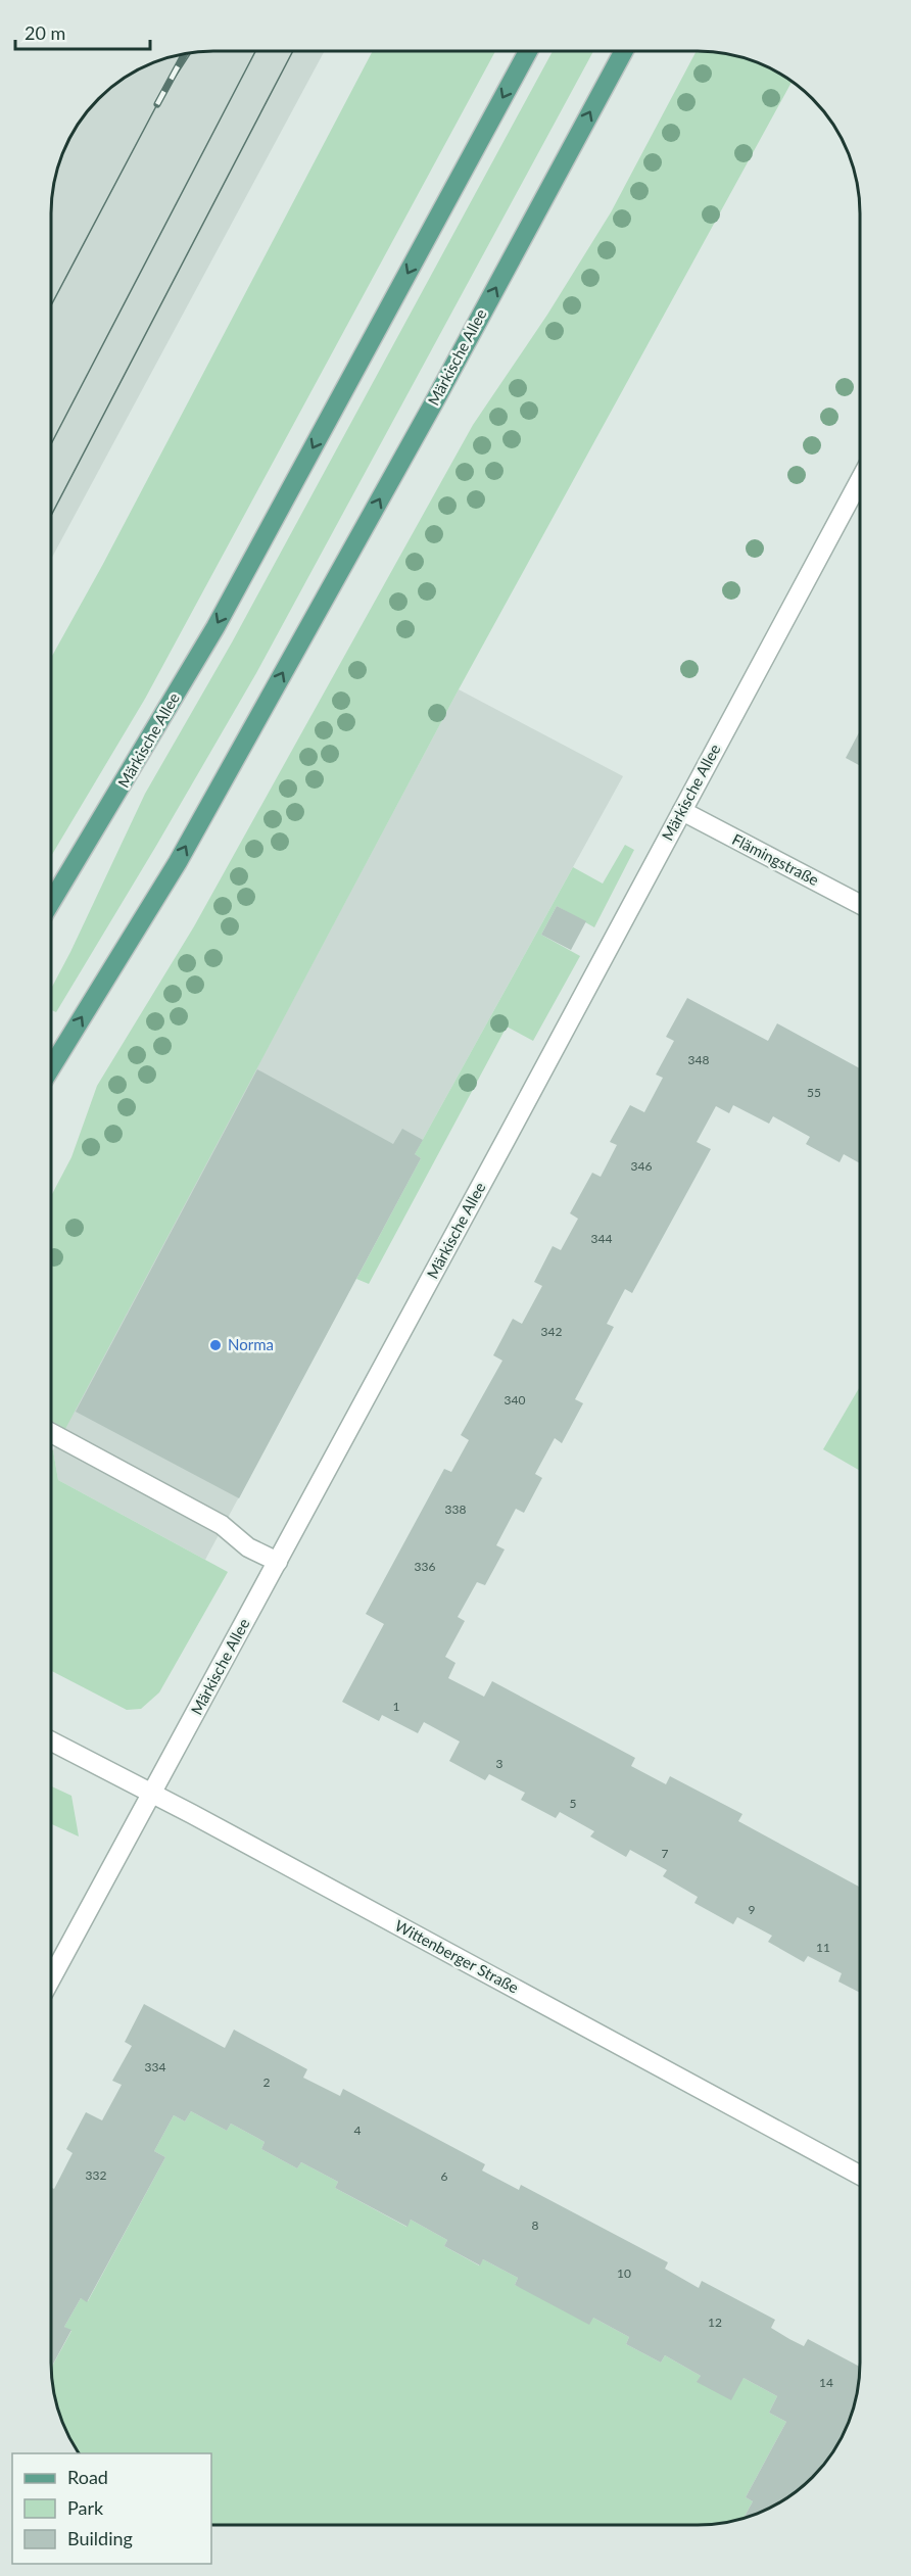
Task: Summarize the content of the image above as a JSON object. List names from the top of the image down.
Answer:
{
  "streets": {
    "main road": ["Märkische Allee"],
    "street": ["Flämingstraße", "Wittenberger Straße"]
  },
  "crossings": [
    ["Märkische Allee", "Flämingstraße"],
    ["Märkische Allee", "Wittenberger Straße"]
  ],
  "places": ["Norma"],
  "house_numbers": [
    "348",
    "55",
    "346",
    "344",
    "342",
    "340",
    "338",
    "336",
    "1",
    "3",
    "5",
    "7",
    "9",
    "11",
    "334",
    "2",
    "4",
    "332",
    "6",
    "8",
    "10",
    "12",
    "14"
  ],
  "legend": ["Road", "Park", "Building"],
  "scale_bar": "20 m"
}
